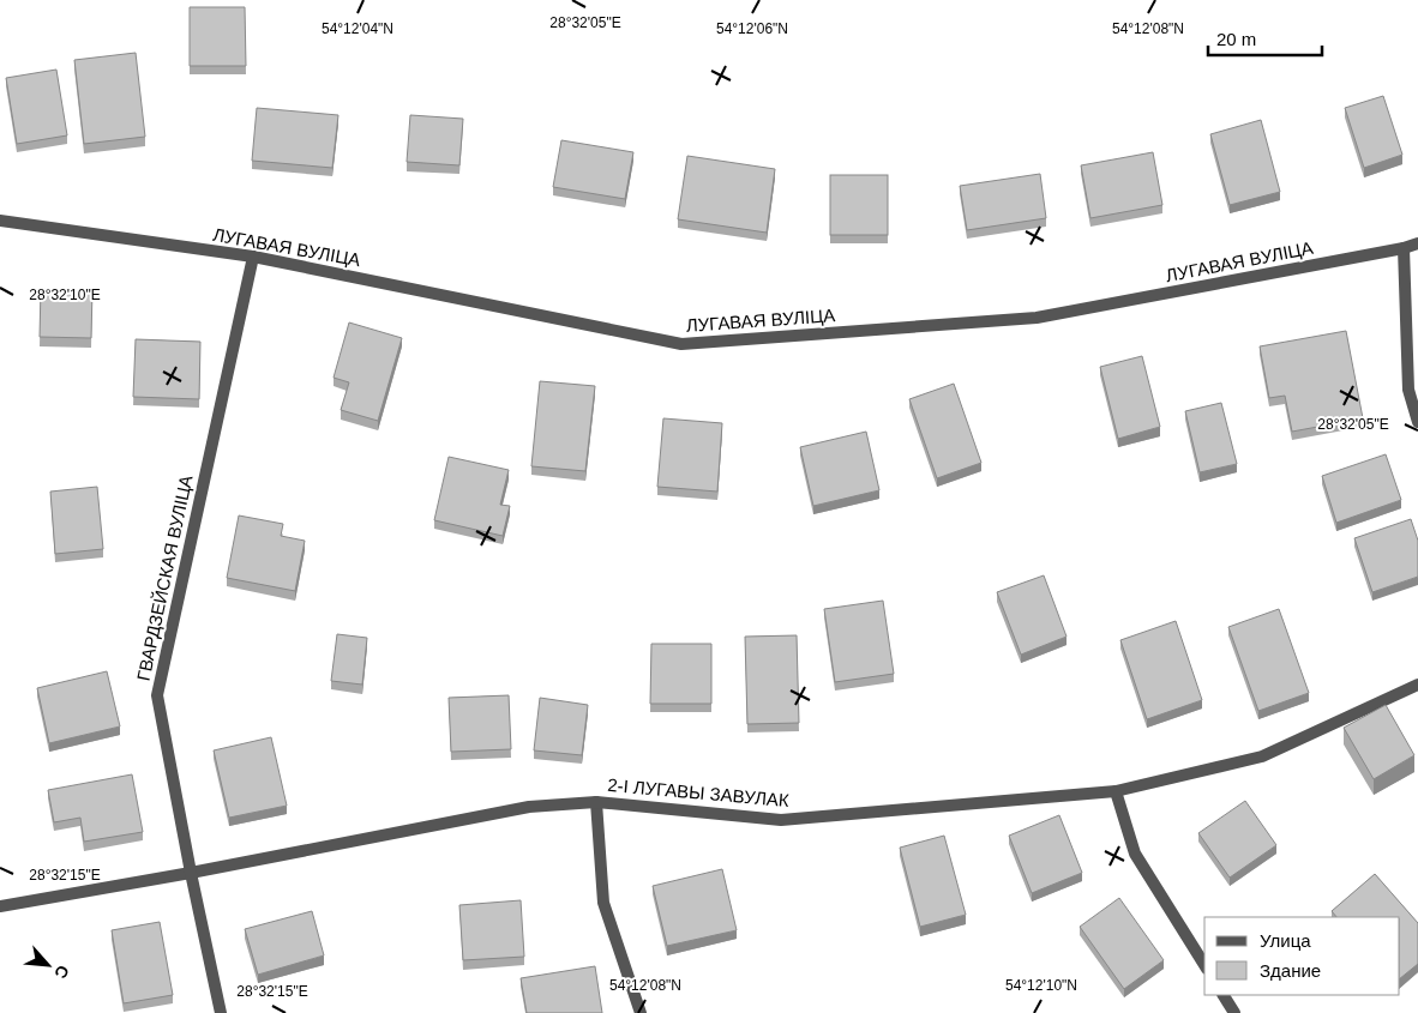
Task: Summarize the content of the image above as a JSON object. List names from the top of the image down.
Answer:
{
  "streets": {
    "street": ["ЛУГАВАЯ ВУЛІЦА", "ГВАРДЗЕЙСКАЯ ВУЛІЦА", "2-І ЛУГАВЫ ЗАВУЛАК"]
  },
  "crossings": [
    ["ЛУГАВАЯ ВУЛІЦА", "ГВАРДЗЕЙСКАЯ ВУЛІЦА"],
    ["ГВАРДЗЕЙСКАЯ ВУЛІЦА", "2-І ЛУГАВЫ ЗАВУЛАК"]
  ],
  "legend": ["Улица", "Здание"],
  "scale_bar": "20 m",
  "north": "bottom right",
  "coordinates": [
    "28°32'05\"E",
    "54°12'04\"N",
    "54°12'06\"N",
    "54°12'08\"N",
    "28°32'10\"E",
    "28°32'15\"E",
    "54°12'10\"N"
  ]
}
